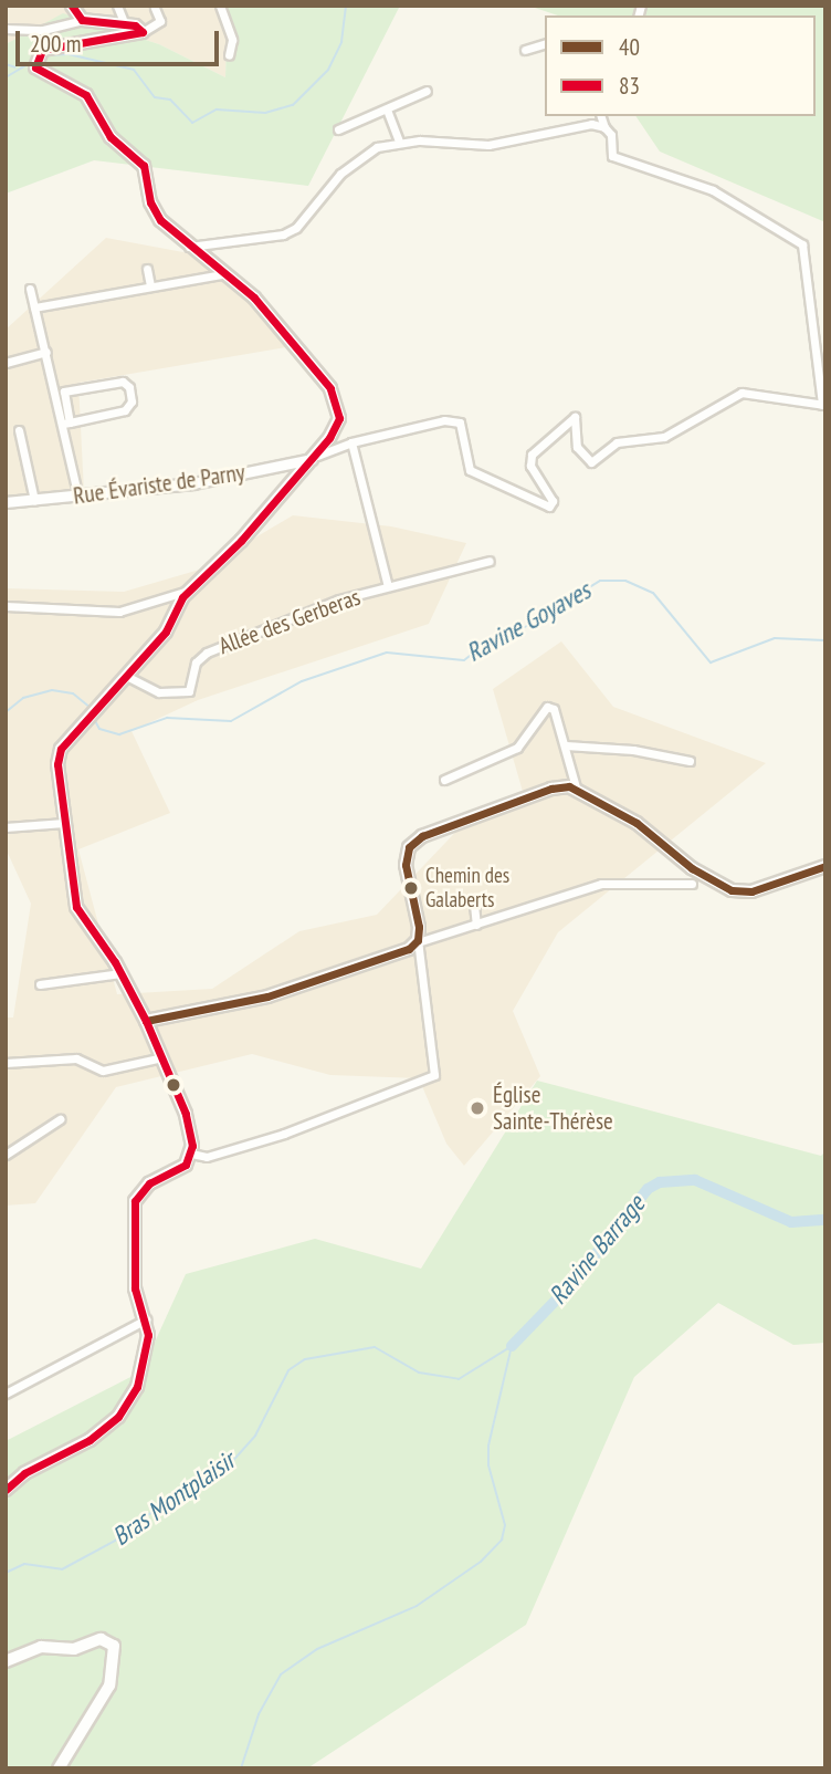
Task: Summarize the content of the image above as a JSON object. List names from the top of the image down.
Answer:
{
  "streets": {
    "street": ["Rue Évariste de Parny", "Allée des Gerberas"]
  },
  "water": ["Ravine Goyaves", "Ravine Barrage", "Bras Montplaisir"],
  "places": ["Chemin des Galaberts", "Église Sainte-Thérèse"],
  "lines": ["transit line 83", "transit line 40"],
  "legend": ["40", "83"],
  "scale_bar": "200 m"
}
